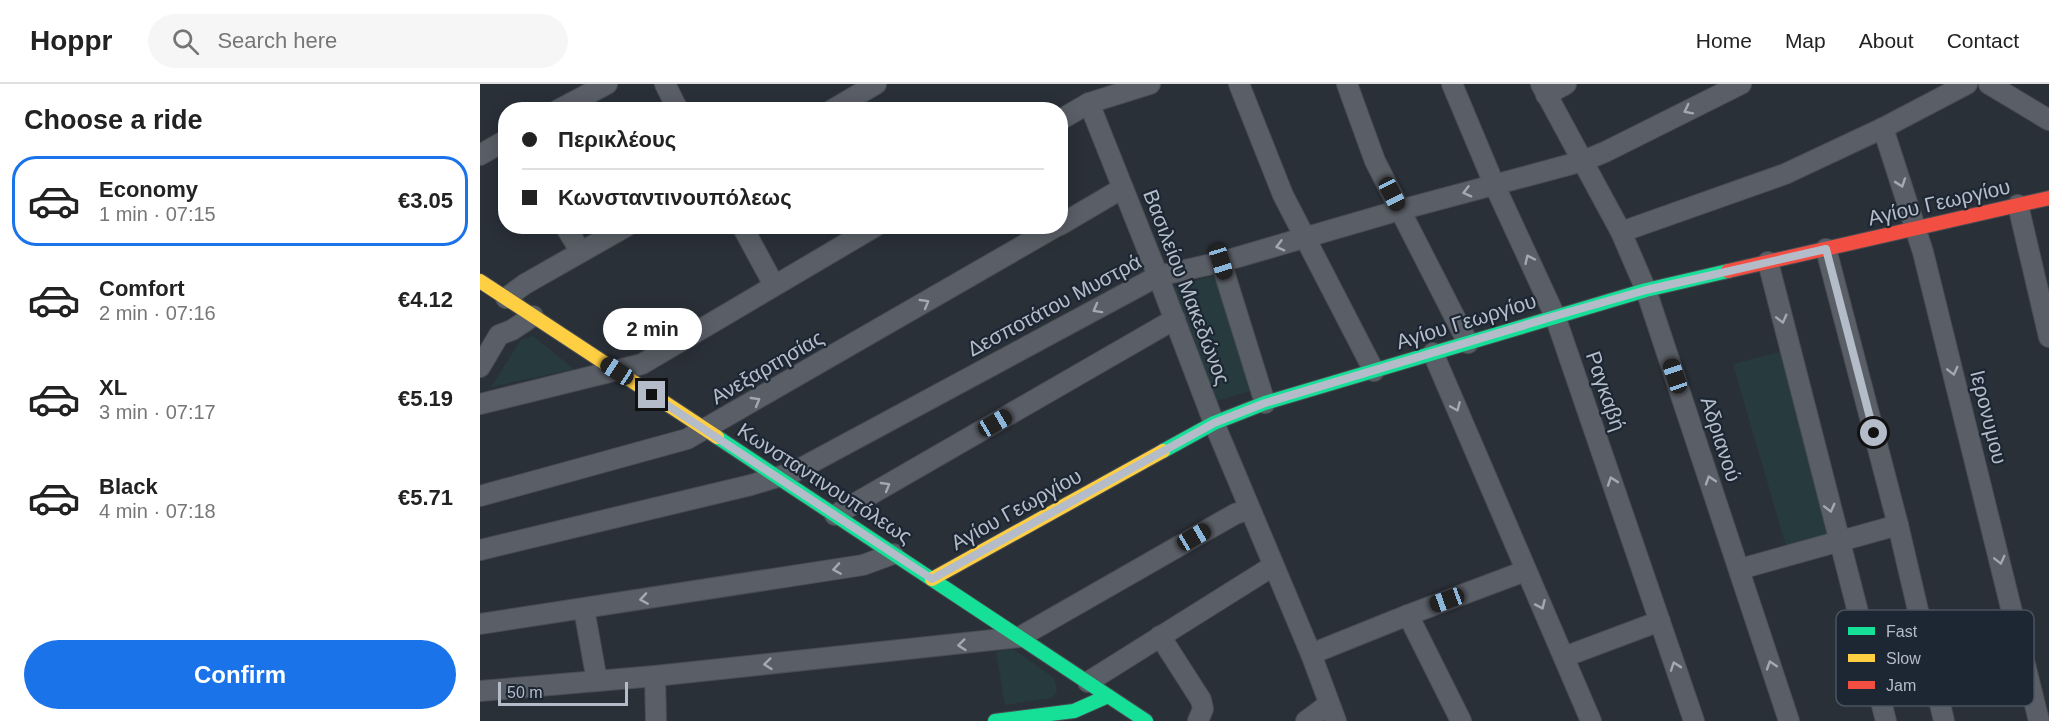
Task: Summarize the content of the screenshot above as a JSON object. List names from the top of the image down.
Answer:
{
  "streets": {
    "street": [
      "Αγίου Γεωργίου",
      "Βασιλείου Μακεδώνος",
      "Δεσποτάτου Μυστρά",
      "Ανεξαρτησίας",
      "Ραγκαβή",
      "Ιερονυμου",
      "Αδριανού",
      "Κωνσταντινουπόλεως"
    ]
  },
  "crossings": [
    ["Αγίου Γεωργίου", "Βασιλείου Μακεδώνος"],
    ["Αγίου Γεωργίου", "Ραγκαβή"],
    ["Αγίου Γεωργίου", "Ιερονυμου"],
    ["Αγίου Γεωργίου", "Αδριανού"],
    ["Αγίου Γεωργίου", "Κωνσταντινουπόλεως"],
    ["Βασιλείου Μακεδώνος", "Δεσποτάτου Μυστρά"],
    ["Βασιλείου Μακεδώνος", "Ανεξαρτησίας"],
    ["Δεσποτάτου Μυστρά", "Ραγκαβή"],
    ["Δεσποτάτου Μυστρά", "Αδριανού"],
    ["Δεσποτάτου Μυστρά", "Κωνσταντινουπόλεως"],
    ["Ανεξαρτησίας", "Κωνσταντινουπόλεως"]
  ],
  "legend": ["Fast", "Slow", "Jam"],
  "scale_bar": "50 m",
  "page": {
    "header": "Hoppr",
    "search": "Search here",
    "nav": [
      "Home",
      "Map",
      "About",
      "Contact"
    ],
    "heading": "Choose a ride",
    "banner": ["Περικλέους", "Κωνσταντινουπόλεως"],
    "list": [
      {
        "name": "Economy",
        "note": "1 min · 07:15",
        "value": "€3.05"
      },
      {
        "name": "Comfort",
        "note": "2 min · 07:16",
        "value": "€4.12"
      },
      {
        "name": "XL",
        "note": "3 min · 07:17",
        "value": "€5.19"
      },
      {
        "name": "Black",
        "note": "4 min · 07:18",
        "value": "€5.71"
      }
    ],
    "bubble": "2 min",
    "buttons": "Confirm",
    "scale": "50 m"
  }
}
